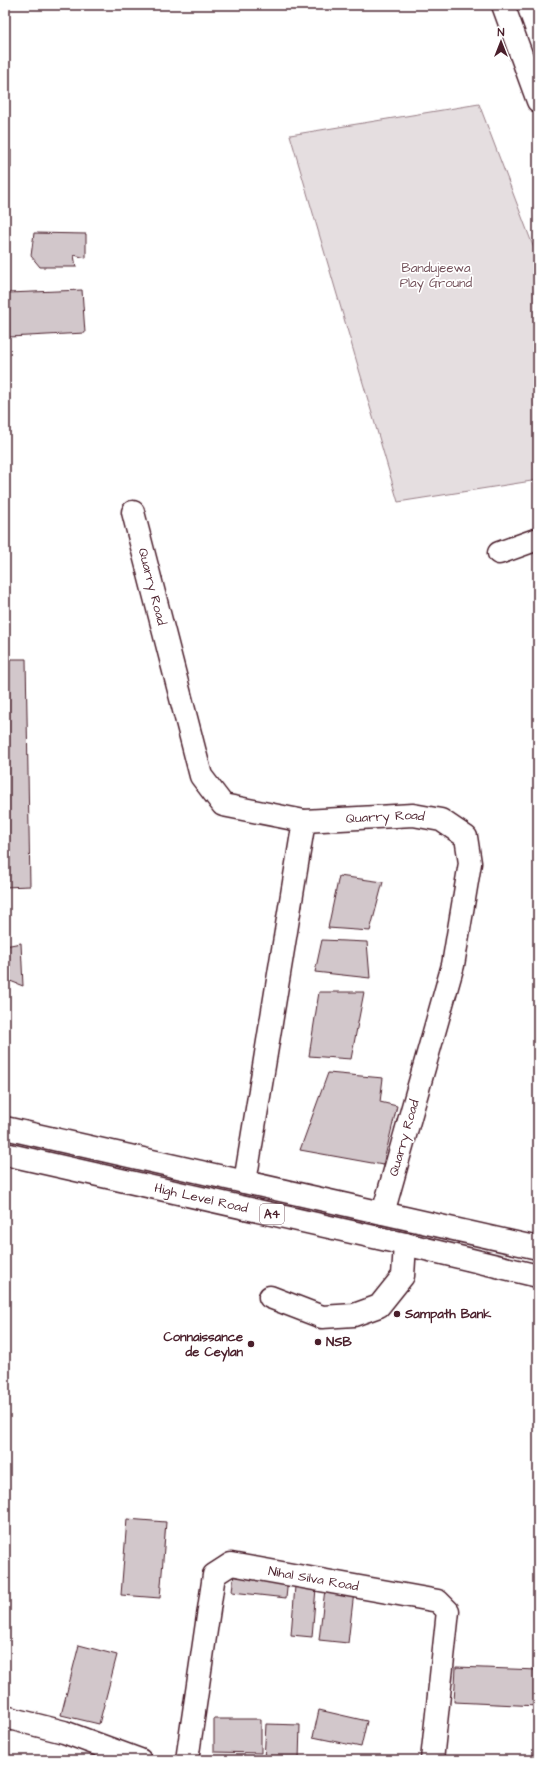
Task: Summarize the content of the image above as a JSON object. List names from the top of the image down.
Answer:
{
  "streets": {
    "main road": [
      "Quarry Road",
      "High Level Road",
      "A4",
      "Nihal Silva Road"
    ]
  },
  "crossings": [
    ["Quarry Road", "High Level Road"]
  ],
  "parks": ["Bandujeewa Play Ground"],
  "places": ["Sampath Bank", "NSB", "Connaissance de Ceylan"],
  "north": "top"
}
